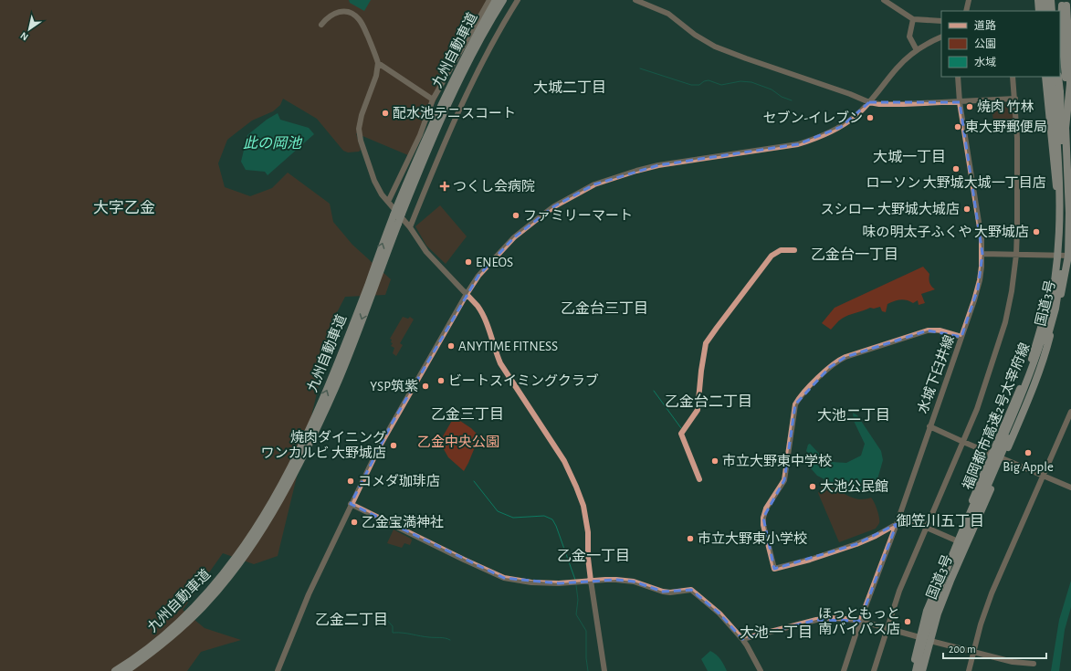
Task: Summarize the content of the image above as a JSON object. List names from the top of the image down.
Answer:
{
  "streets": {
    "highway": ["九州自動車道", "国道3号", "福岡都市高速2号太宰府線"],
    "street": ["水城下臼井線"]
  },
  "crossings": [
    ["国道3号", "福岡都市高速2号太宰府線"]
  ],
  "districts": [
    "大城二丁目",
    "大城一丁目",
    "大字乙金",
    "乙金台一丁目",
    "乙金台三丁目",
    "乙金台二丁目",
    "乙金三丁目",
    "大池二丁目",
    "御笠川五丁目",
    "乙金一丁目",
    "乙金二丁目",
    "大池一丁目"
  ],
  "water": ["此の岡池"],
  "parks": ["乙金中央公園"],
  "places": {
    "other": [
      "焼肉 竹林",
      "配水池テニスコート",
      "セブン-イレブン",
      "東大野郵便局",
      "ローソン 大野城大城一丁目店",
      "スシロー 大野城大城店",
      "ファミリーマート",
      "味の明太子ふくや 大野城店",
      "ENEOS",
      "ANYTIME FITNESS",
      "ビートスイミングクラブ",
      "YSP筑紫",
      "焼肉ダイニング ワンカルビ 大野城店",
      "Big Apple",
      "市立大野東中学校",
      "コメダ珈琲店",
      "大池公民館",
      "乙金宝満神社",
      "市立大野東小学校",
      "ほっともっと 南バイパス店"
    ],
    "health": ["つくし会病院"]
  },
  "legend": ["道路", "公園", "水域"],
  "scale_bar": "200 m",
  "north": "bottom left"
}
